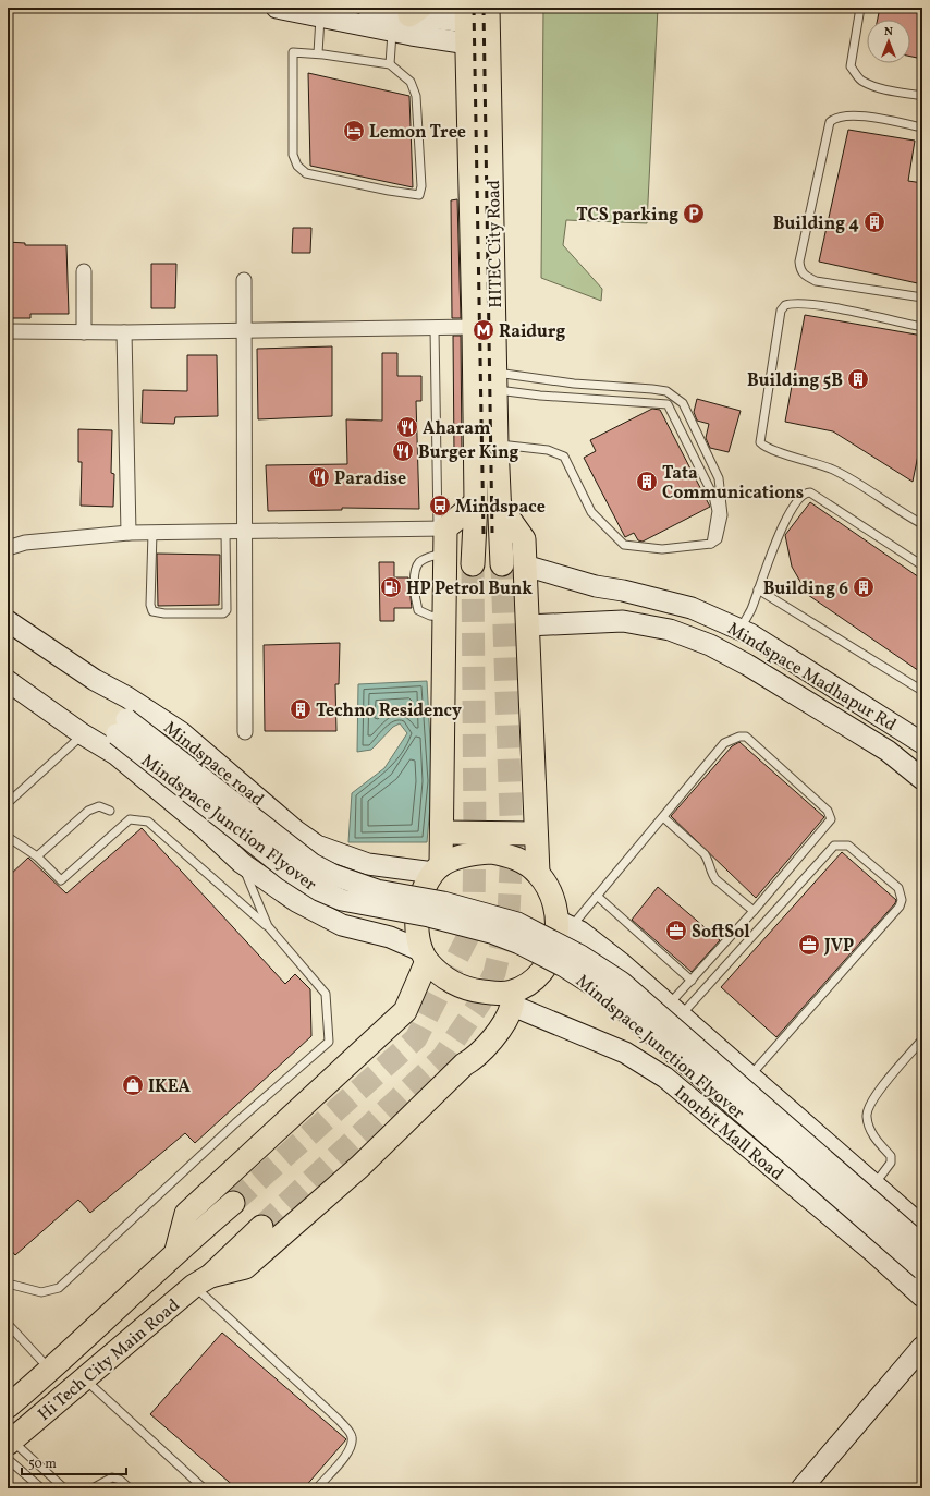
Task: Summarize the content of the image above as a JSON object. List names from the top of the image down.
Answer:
{
  "streets": {
    "main road": [
      "HITEC City Road",
      "Mindspace Madhapur Rd",
      "Mindspace road",
      "Mindspace Junction Flyover",
      "Inorbit Mall Road",
      "Hi Tech City Main Road"
    ]
  },
  "crossings": [
    ["Mindspace road", "Mindspace Junction Flyover"],
    ["Mindspace road", "Inorbit Mall Road"]
  ],
  "places": {
    "hotel": ["Lemon Tree"],
    "parking": ["TCS parking"],
    "building": [
      "Building 4",
      "Building 5B",
      "Tata Communications",
      "Building 6",
      "Techno Residency"
    ],
    "metro station": ["Raidurg"],
    "restaurant": ["Aharam", "Burger King", "Paradise"],
    "bus stop": ["Mindspace"],
    "fuel station": ["HP Petrol Bunk"],
    "office": ["SoftSol", "JVP"],
    "shop": ["IKEA"]
  },
  "scale_bar": "50 m",
  "north": "top"
}
